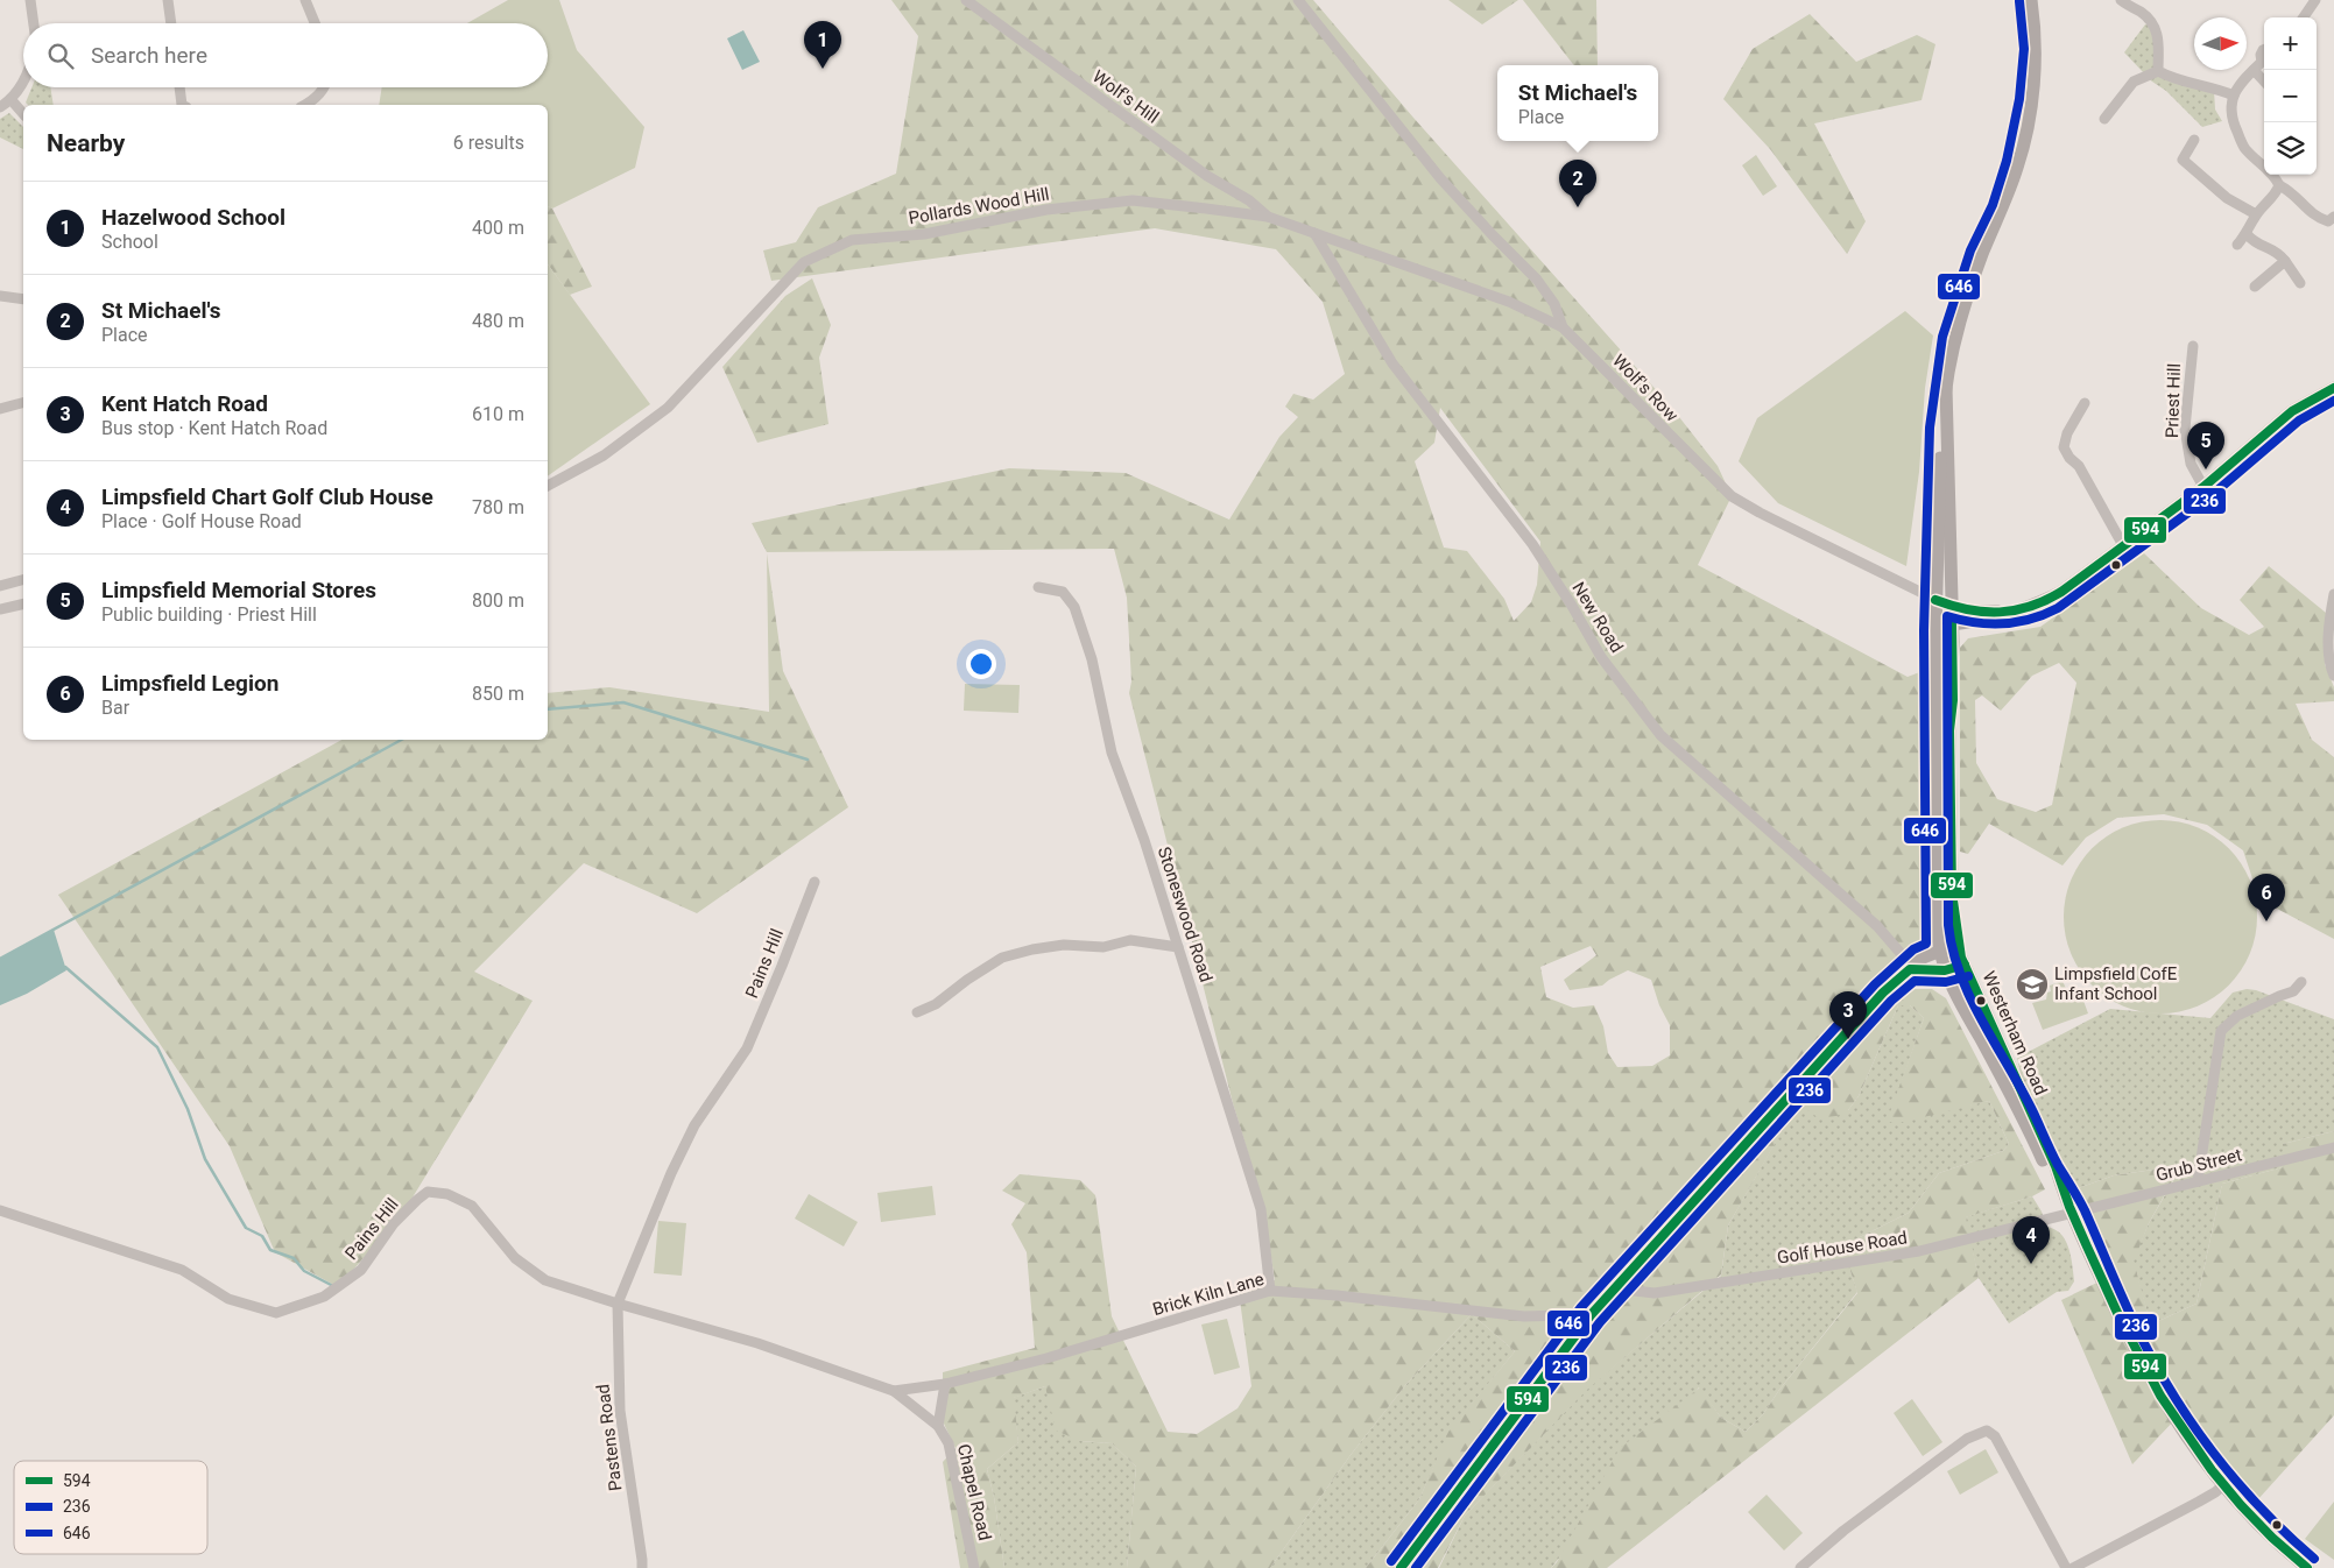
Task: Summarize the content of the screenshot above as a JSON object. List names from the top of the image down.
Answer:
{
  "streets": {
    "main road": ["Westerham Road"],
    "street": [
      "Wolf's Hill",
      "Pollards Wood Hill",
      "Wolf's Row",
      "Priest Hill",
      "New Road",
      "Stoneswood Road",
      "Pains Hill",
      "Grub Street",
      "Golf House Road",
      "Brick Kiln Lane",
      "Pastens Road",
      "Chapel Road"
    ]
  },
  "crossings": [
    ["Wolf's Hill", "Pollards Wood Hill"],
    ["Pollards Wood Hill", "Wolf's Row"],
    ["Pollards Wood Hill", "New Road"],
    ["Wolf's Row", "New Road"],
    ["Wolf's Row", "Westerham Road"],
    ["Stoneswood Road", "Brick Kiln Lane"],
    ["Pains Hill", "Brick Kiln Lane"],
    ["Pains Hill", "Pastens Road"],
    ["Westerham Road", "Grub Street"],
    ["Westerham Road", "Golf House Road"],
    ["Grub Street", "Golf House Road"]
  ],
  "places": {
    "school or university": ["Limpsfield CofE Infant School"]
  },
  "lines": ["transit line 646", "transit line 594", "transit line 236"],
  "legend": ["594", "236", "646"],
  "north": "right",
  "page": {
    "map_buttons": ["+", "−"],
    "pins": [
      "1",
      "2",
      "5",
      "6",
      "3",
      "4"
    ],
    "search": "Search here",
    "popup": ["St Michael's", "Place"],
    "heading": ["Nearby", "6 results"],
    "list": [
      {
        "mark": "1",
        "name": "Hazelwood School",
        "note": "School",
        "value": "400 m"
      },
      {
        "mark": "2",
        "name": "St Michael's",
        "note": "Place",
        "value": "480 m"
      },
      {
        "mark": "3",
        "name": "Kent Hatch Road",
        "note": "Bus stop · Kent Hatch Road",
        "value": "610 m"
      },
      {
        "mark": "4",
        "name": "Limpsfield Chart Golf Club House",
        "note": "Place · Golf House Road",
        "value": "780 m"
      },
      {
        "mark": "5",
        "name": "Limpsfield Memorial Stores",
        "note": "Public building · Priest Hill",
        "value": "800 m"
      },
      {
        "mark": "6",
        "name": "Limpsfield Legion",
        "note": "Bar",
        "value": "850 m"
      }
    ]
  }
}
